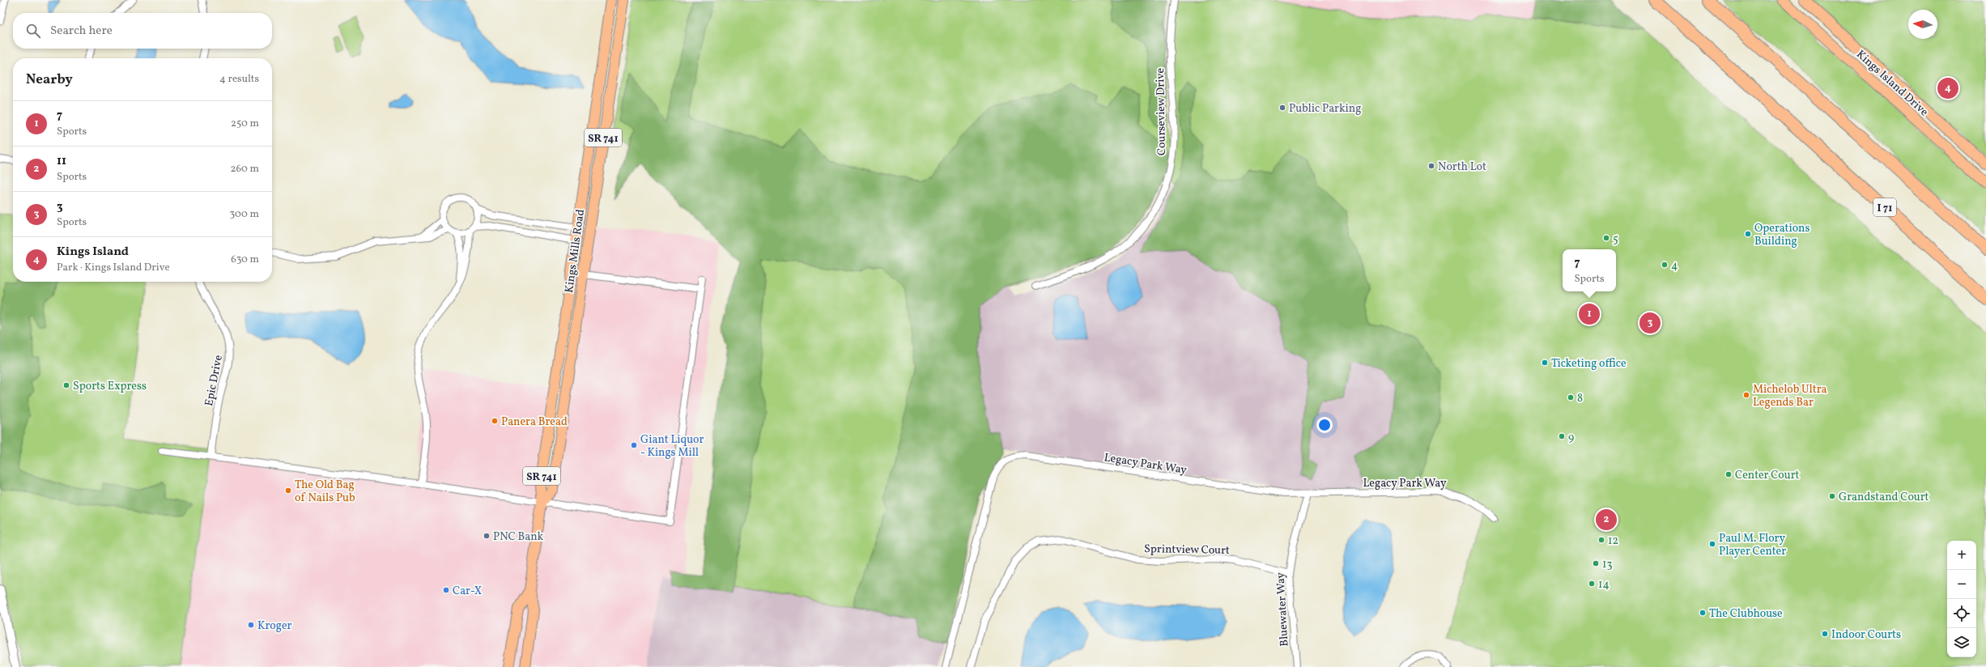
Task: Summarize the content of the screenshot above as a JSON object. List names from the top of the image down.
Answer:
{
  "streets": {
    "highway": ["I 71"],
    "main road": ["Kings Island Drive", "SR 741", "Kings Mills Road"],
    "street": [
      "Courseview Drive",
      "Epic Drive",
      "Legacy Park Way",
      "Sprintview Court",
      "Bluewater Way"
    ]
  },
  "crossings": [
    ["Legacy Park Way", "Bluewater Way"],
    ["Sprintview Court", "Bluewater Way"]
  ],
  "places": [
    "Public Parking",
    "North Lot",
    "Operations Building",
    "5",
    "4",
    "Ticketing office",
    "Sports Express",
    "Michelob Ultra Legends Bar",
    "8",
    "Panera Bread",
    "9",
    "Giant Liquor - Kings Mill",
    "Center Court",
    "The Old Bag of Nails Pub",
    "Grandstand Court",
    "PNC Bank",
    "12",
    "Paul M. Flory Player Center",
    "13",
    "14",
    "Car-X",
    "The Clubhouse",
    "Kroger",
    "Indoor Courts"
  ],
  "north": "left",
  "page": {
    "search": "Search here",
    "heading": ["Nearby", "4 results"],
    "pins": [
      "4",
      "1",
      "3",
      "2"
    ],
    "list": [
      {
        "mark": "1",
        "name": "7",
        "note": "Sports",
        "value": "250 m"
      },
      {
        "mark": "2",
        "name": "11",
        "note": "Sports",
        "value": "260 m"
      },
      {
        "mark": "3",
        "name": "3",
        "note": "Sports",
        "value": "300 m"
      },
      {
        "mark": "4",
        "name": "Kings Island",
        "note": "Park · Kings Island Drive",
        "value": "630 m"
      }
    ],
    "popup": ["7", "Sports"],
    "map_buttons": ["+", "−"]
  }
}
